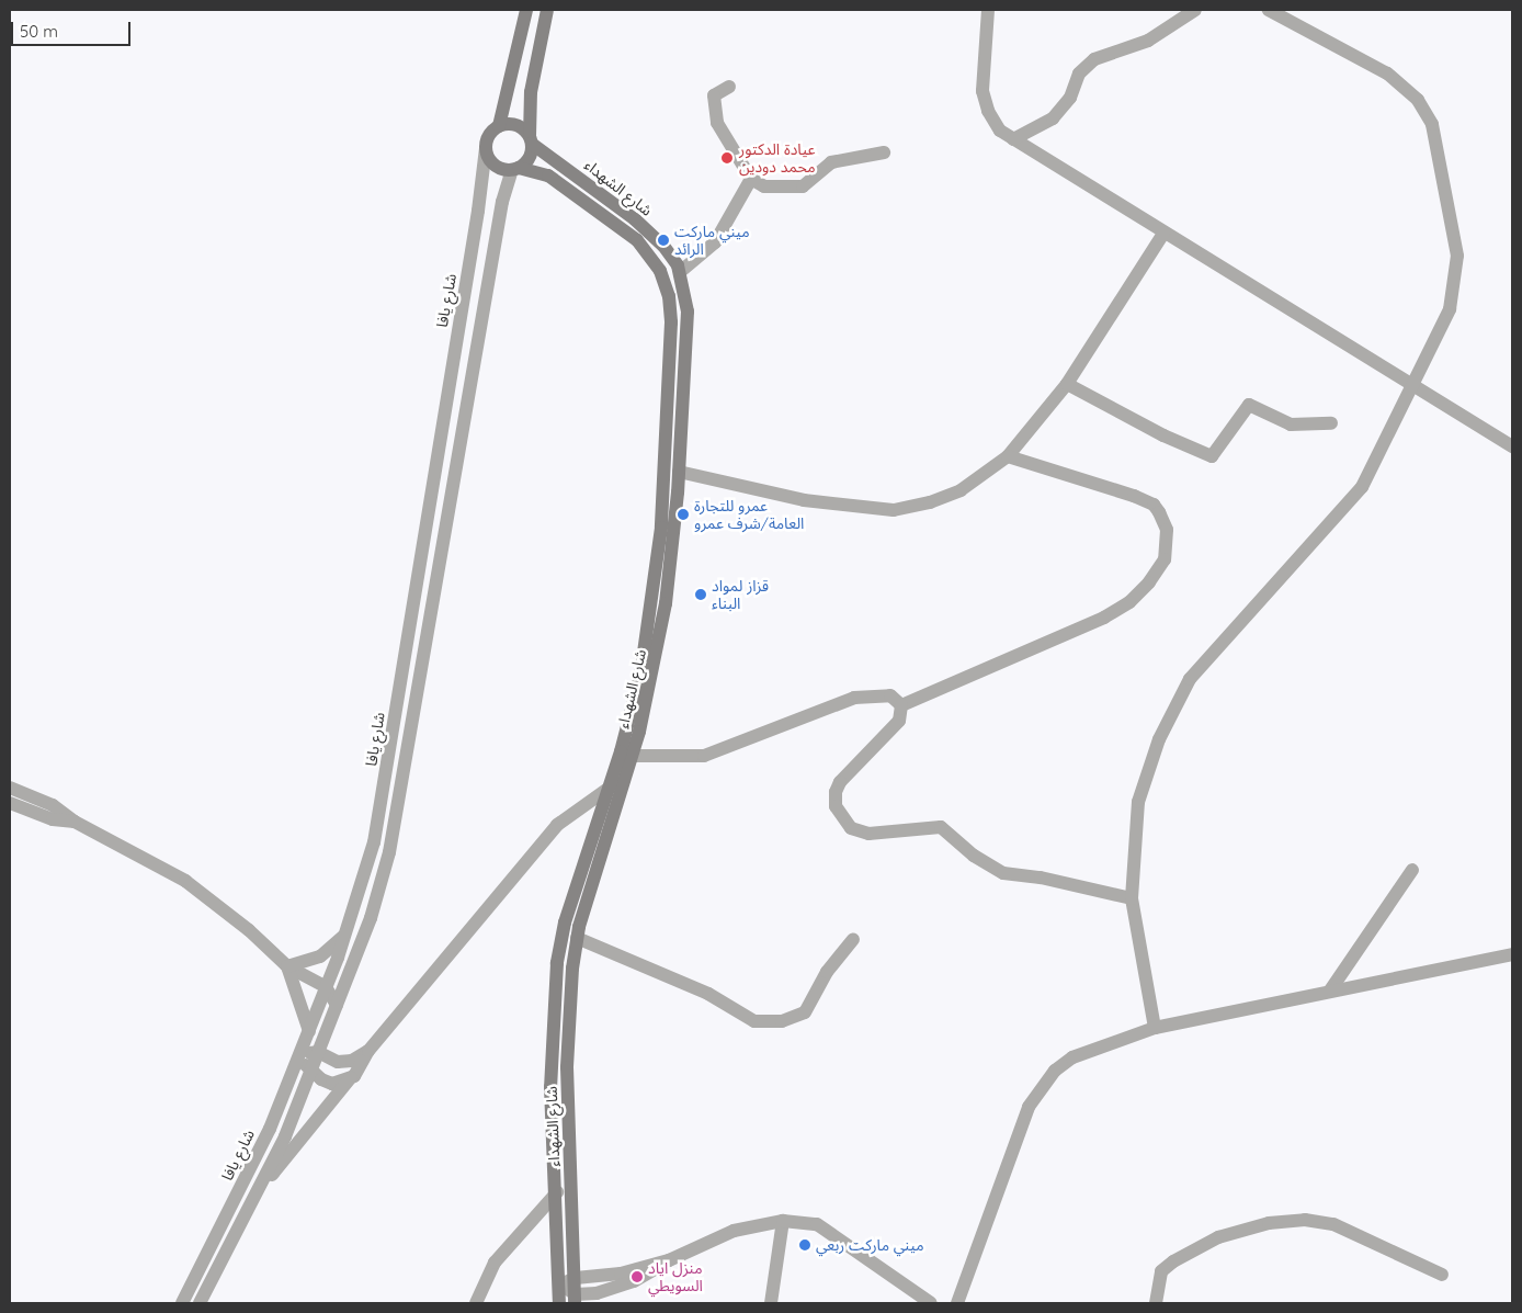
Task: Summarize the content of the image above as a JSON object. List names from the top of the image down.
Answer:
{
  "streets": {
    "main road": ["شارع الشهداء"],
    "street": ["شارع يافا"]
  },
  "crossings": [
    ["شارع الشهداء", "شارع يافا"]
  ],
  "places": [
    "عيادة الدكتور محمد دودين",
    "ميني ماركت الرائد",
    "عمرو للتجارة العامة/شرف عمرو",
    "قزاز لمواد البناء",
    "ميني ماركت ربعي",
    "منزل اياد السويطي"
  ],
  "scale_bar": "50 m"
}
